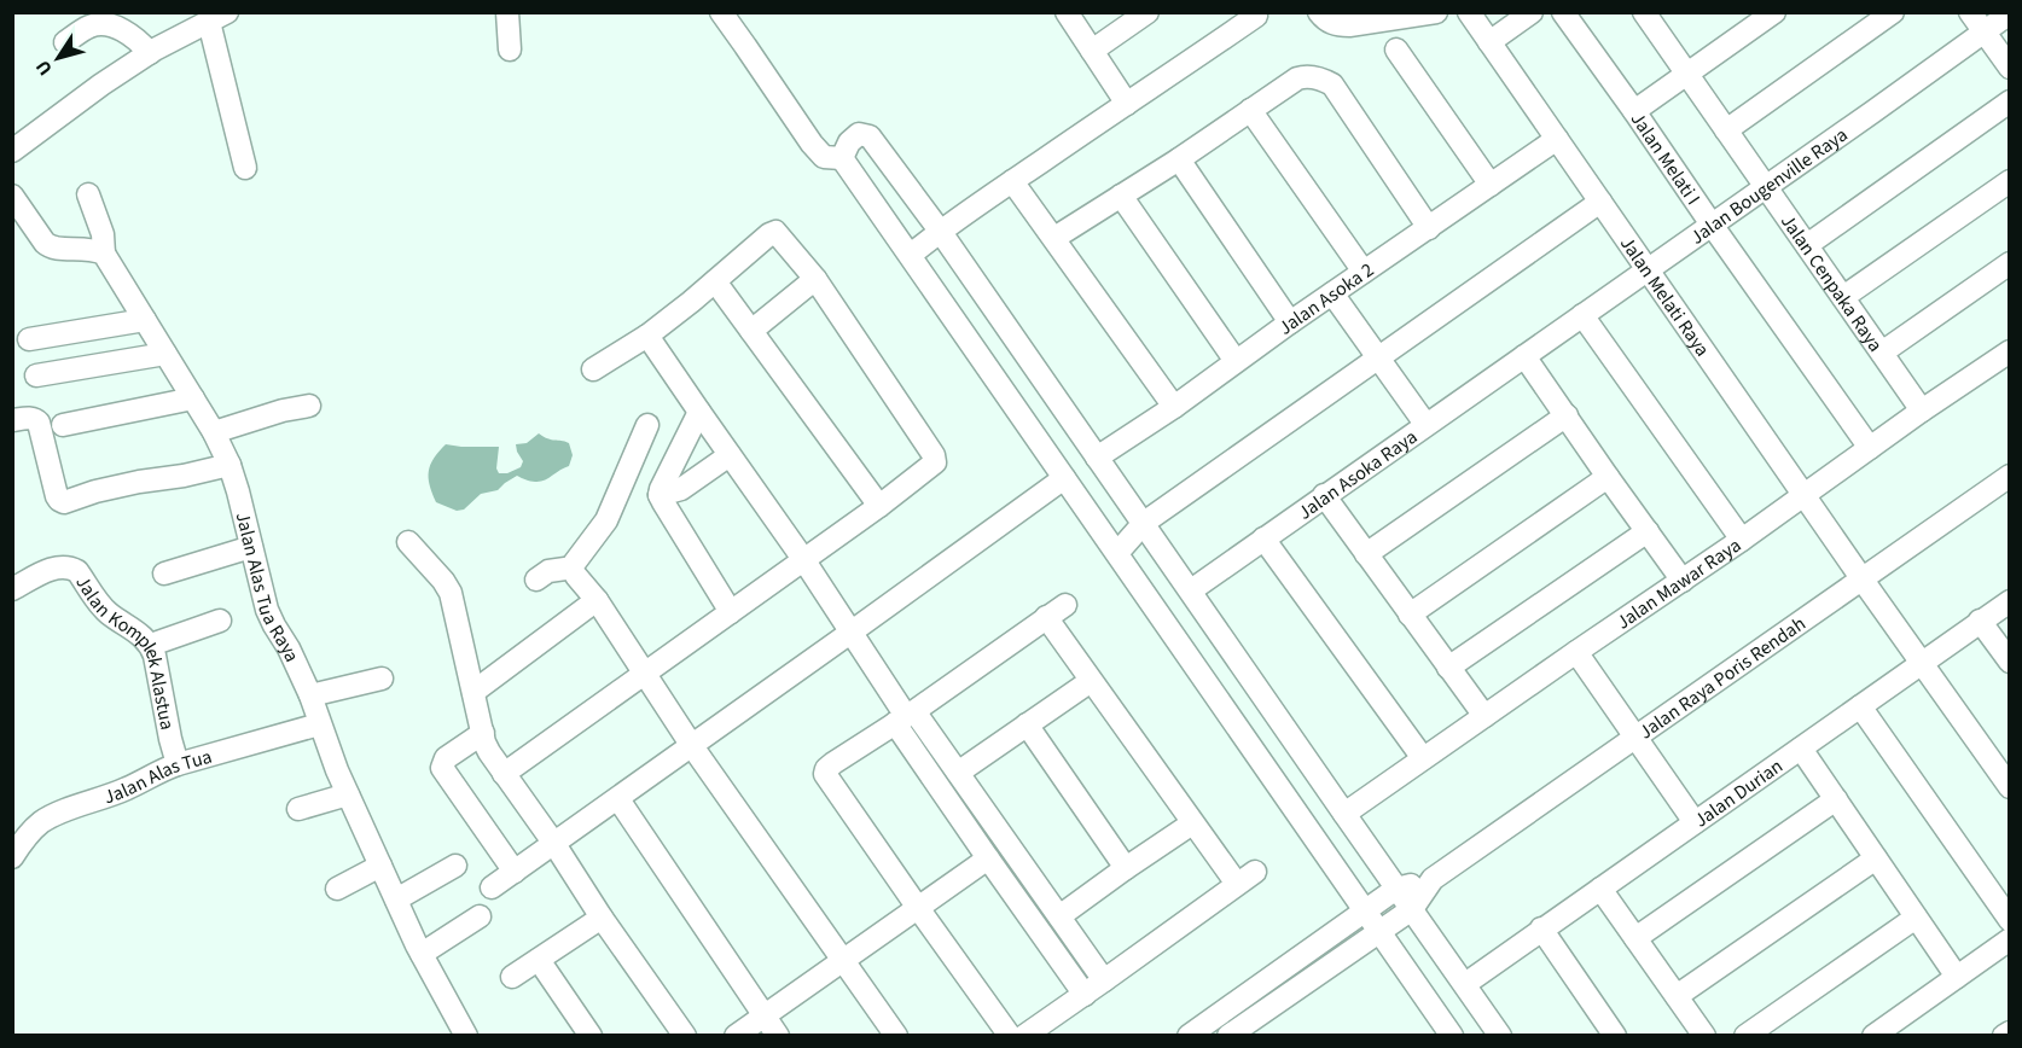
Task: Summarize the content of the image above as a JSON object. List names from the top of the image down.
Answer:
{
  "streets": {
    "street": [
      "Jalan Melati I",
      "Jalan Bougenville Raya",
      "Jalan Cenpaka Raya",
      "Jalan Melati Raya",
      "Jalan Asoka 2",
      "Jalan Asoka Raya",
      "Jalan Mawar Raya",
      "Jalan Alas Tua Raya",
      "Jalan Komplek Alastua",
      "Jalan Raya Poris Rendah",
      "Jalan Alas Tua",
      "Jalan Durian"
    ]
  },
  "crossings": [
    ["Jalan Melati I", "Jalan Bougenville Raya"],
    ["Jalan Melati I", "Jalan Mawar Raya"],
    ["Jalan Bougenville Raya", "Jalan Cenpaka Raya"],
    ["Jalan Bougenville Raya", "Jalan Melati Raya"],
    ["Jalan Bougenville Raya", "Jalan Asoka Raya"],
    ["Jalan Cenpaka Raya", "Jalan Mawar Raya"],
    ["Jalan Melati Raya", "Jalan Asoka 2"],
    ["Jalan Melati Raya", "Jalan Mawar Raya"],
    ["Jalan Melati Raya", "Jalan Raya Poris Rendah"],
    ["Jalan Melati Raya", "Jalan Durian"],
    ["Jalan Alas Tua Raya", "Jalan Alas Tua"],
    ["Jalan Komplek Alastua", "Jalan Alas Tua"]
  ],
  "north": "bottom left"
}
